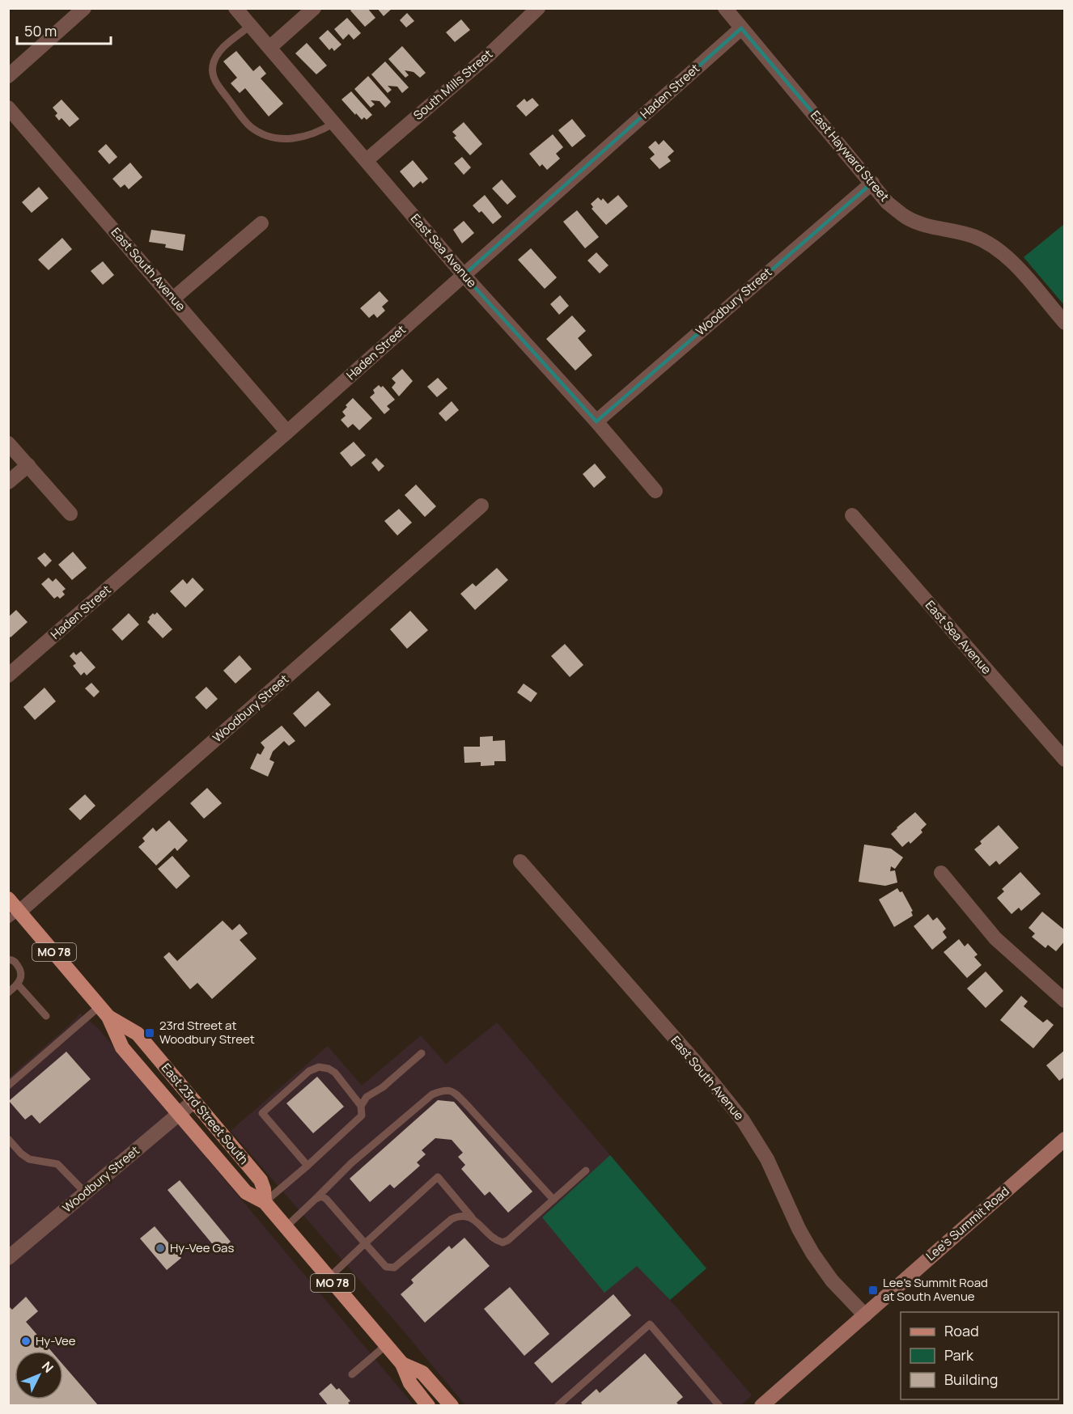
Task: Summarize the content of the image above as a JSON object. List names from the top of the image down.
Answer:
{
  "streets": {
    "main road": ["MO 78", "East 23rd Street South", "Lee's Summit Road"],
    "street": [
      "South Mills Street",
      "Haden Street",
      "East Hayward Street",
      "East Sea Avenue",
      "East South Avenue",
      "Woodbury Street"
    ]
  },
  "crossings": [
    ["South Mills Street", "East Sea Avenue"],
    ["Haden Street", "East Hayward Street"],
    ["Haden Street", "East Sea Avenue"],
    ["Haden Street", "East South Avenue"],
    ["East Hayward Street", "Woodbury Street"],
    ["East Sea Avenue", "Woodbury Street"],
    ["East South Avenue", "Lee's Summit Road"],
    ["Woodbury Street", "East 23rd Street South"]
  ],
  "places": {
    "transit": ["23rd Street at Woodbury Street", "Lee's Summit Road at South Avenue"],
    "other": ["Hy-Vee Gas", "Hy-Vee"]
  },
  "legend": ["Road", "Park", "Building"],
  "scale_bar": "50 m",
  "north": "top right"
}
